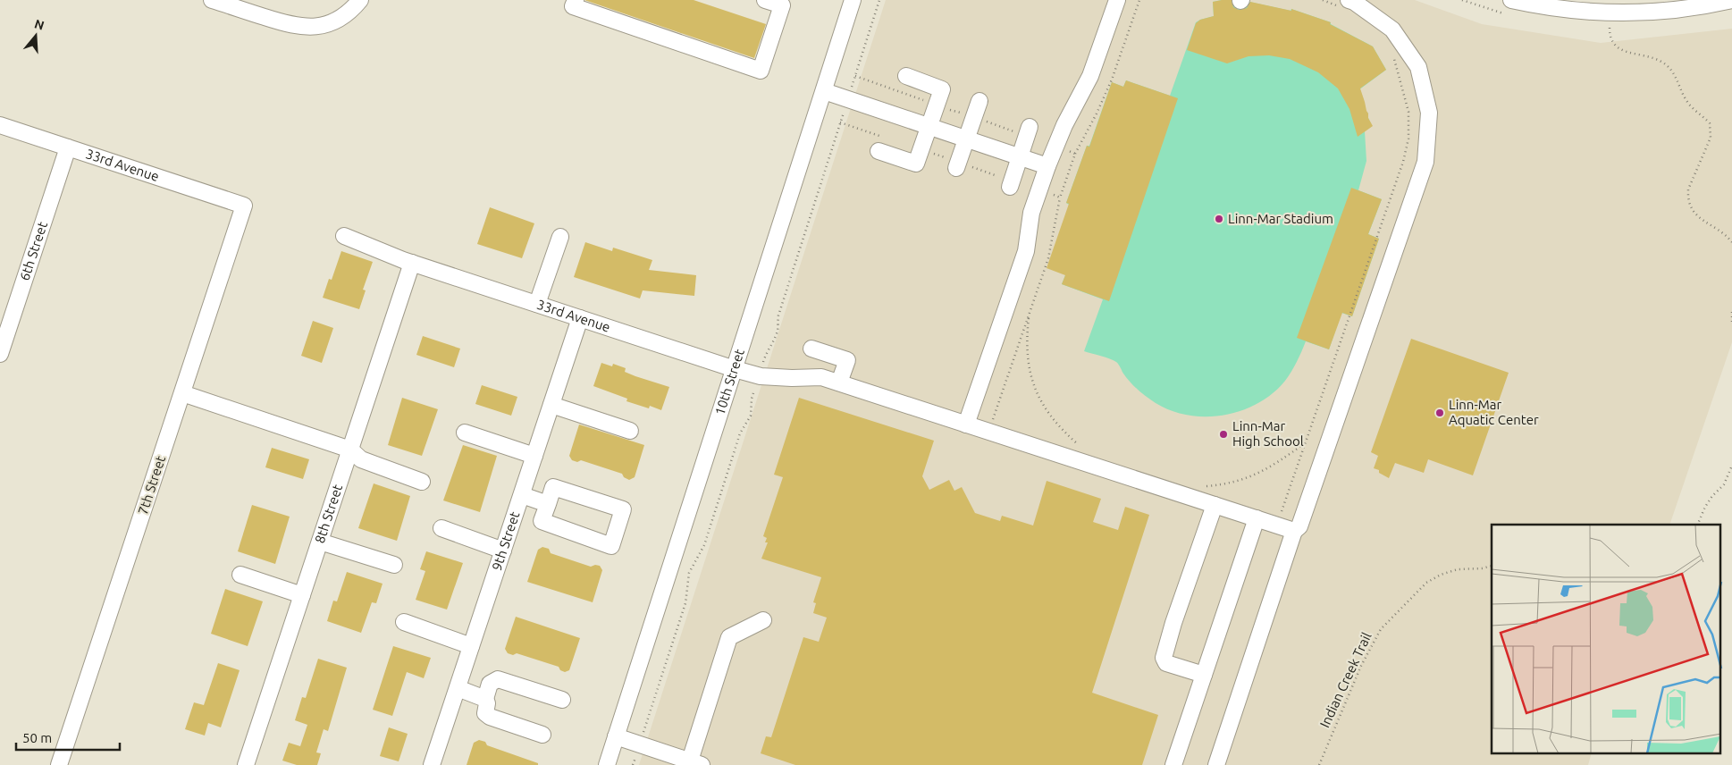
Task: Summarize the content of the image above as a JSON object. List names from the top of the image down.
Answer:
{
  "streets": {
    "street": [
      "33rd Avenue",
      "6th Street",
      "10th Street",
      "7th Street",
      "8th Street",
      "9th Street"
    ],
    "path": ["Indian Creek Trail"]
  },
  "crossings": [
    ["33rd Avenue", "6th Street"],
    ["33rd Avenue", "10th Street"],
    ["33rd Avenue", "7th Street"],
    ["33rd Avenue", "8th Street"],
    ["33rd Avenue", "9th Street"]
  ],
  "places": ["Linn-Mar Stadium", "Linn-Mar Aquatic Center", "Linn-Mar High School"],
  "scale_bar": "50 m",
  "north": "top"
}
